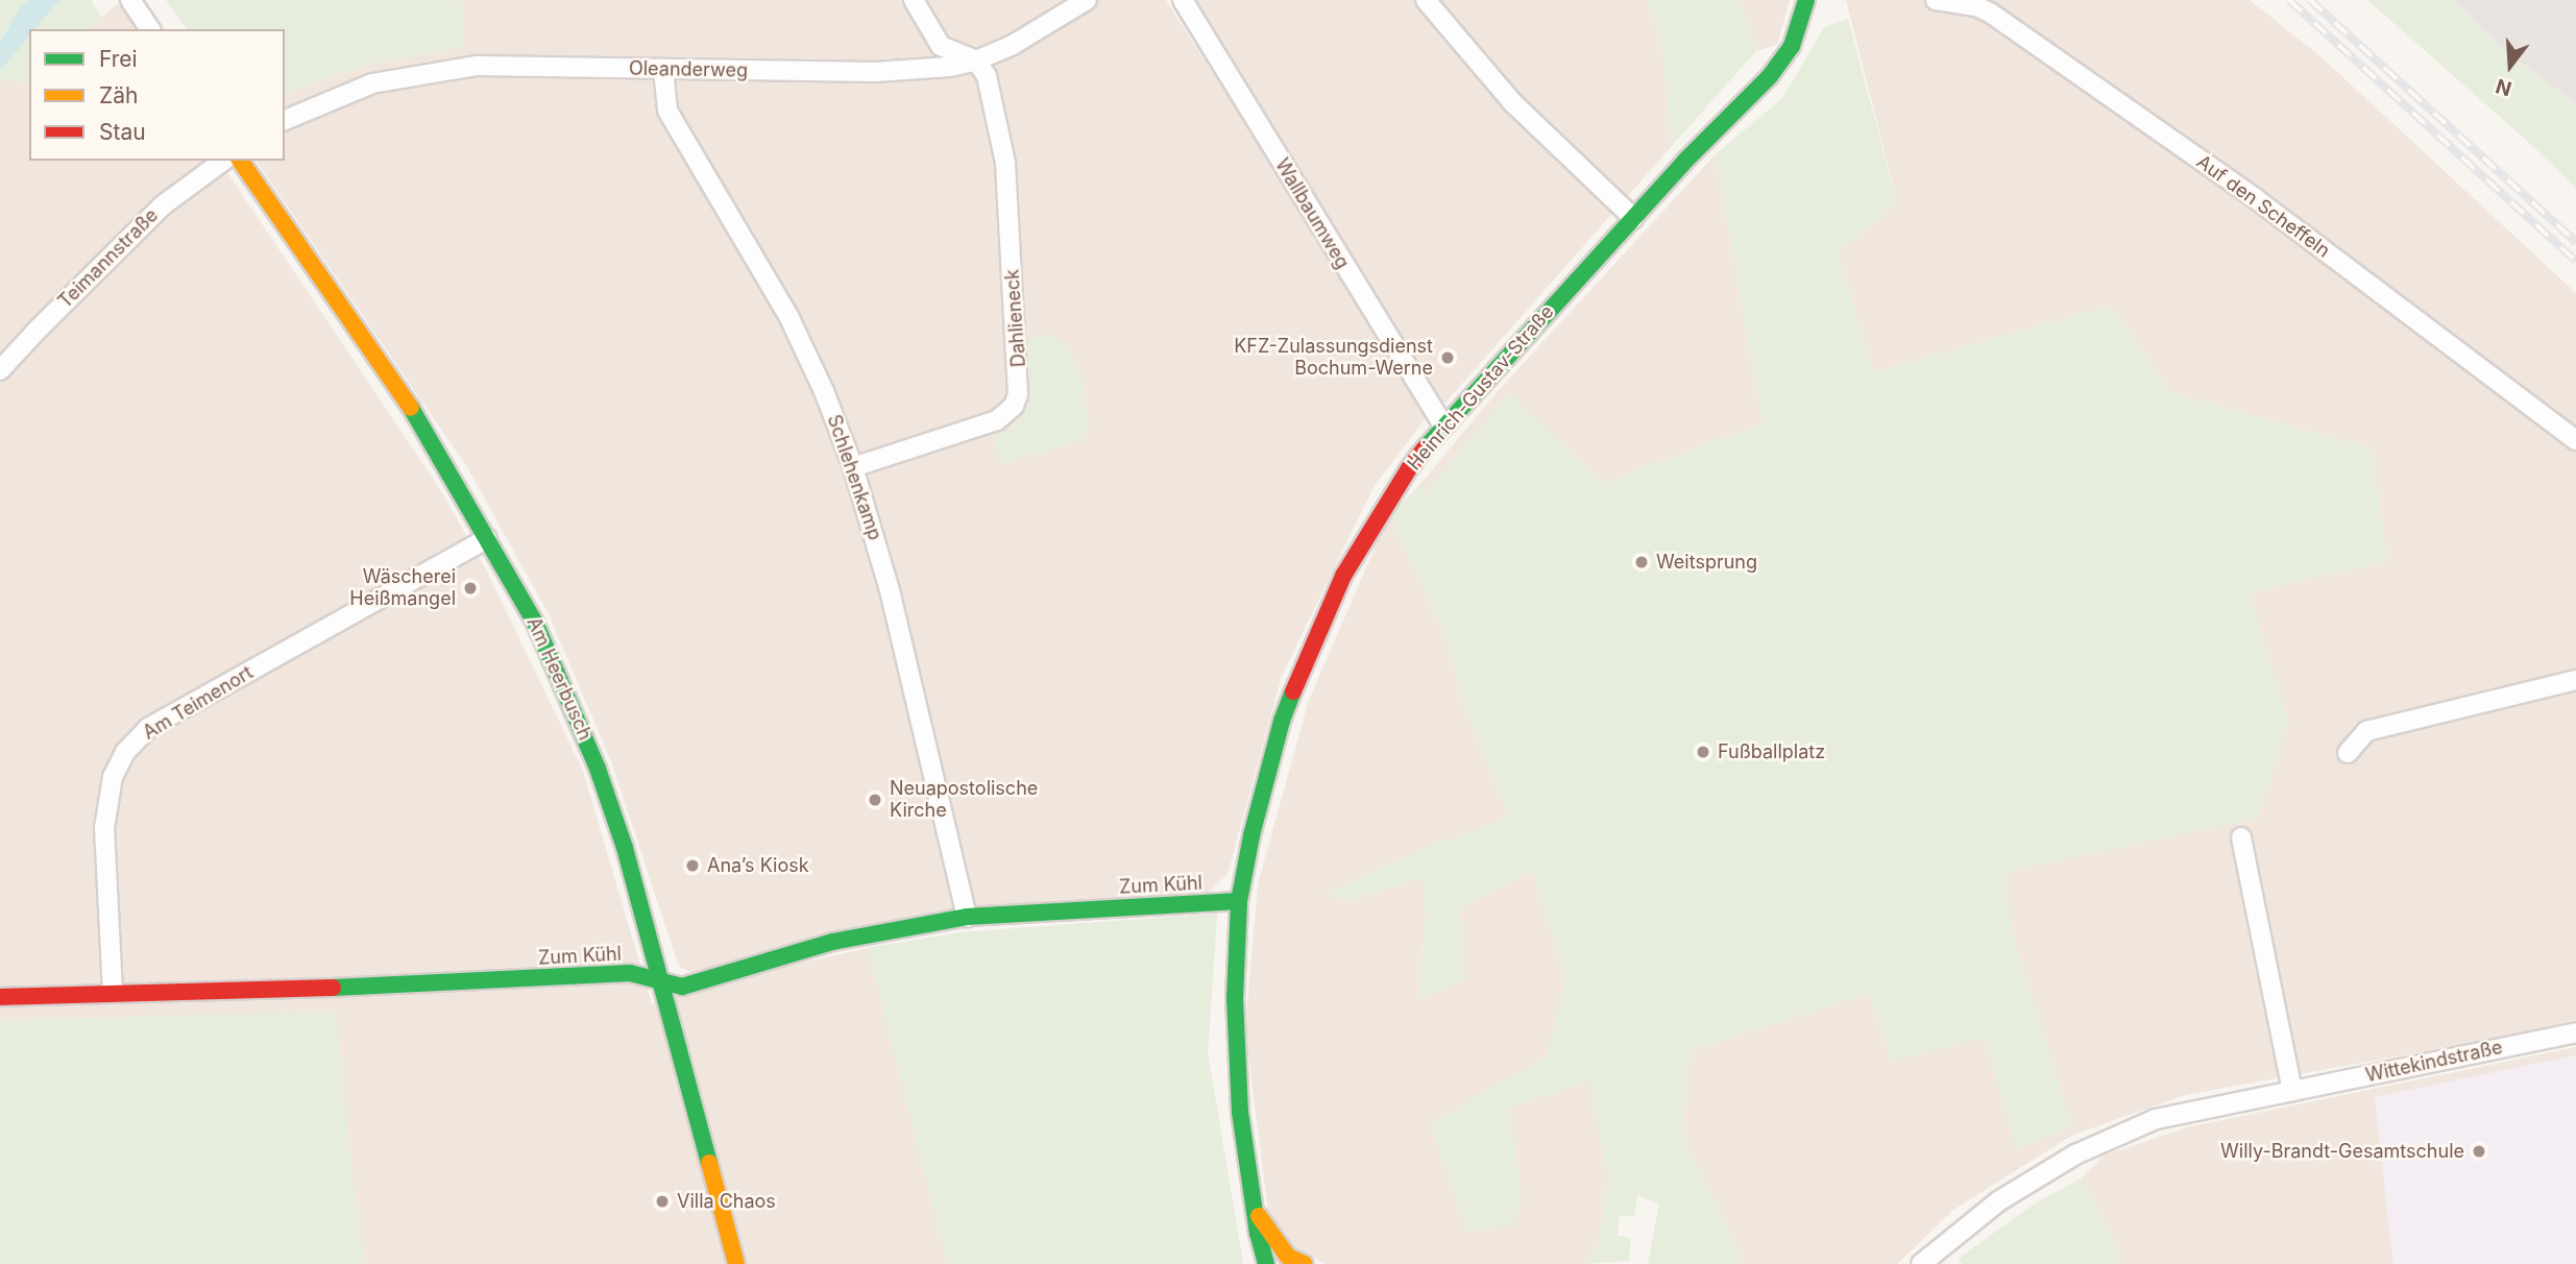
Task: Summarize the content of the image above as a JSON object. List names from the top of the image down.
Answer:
{
  "streets": {
    "street": [
      "Oleanderweg",
      "Auf den Scheffeln",
      "Wallbaumweg",
      "Teimannstraße",
      "Dahlieneck",
      "Heinrich-Gustav-Straße",
      "Schlehenkamp",
      "Am Heerbusch",
      "Am Teimenort",
      "Zum Kühl",
      "Wittekindstraße"
    ]
  },
  "crossings": [
    ["Oleanderweg", "Dahlieneck"],
    ["Oleanderweg", "Schlehenkamp"],
    ["Wallbaumweg", "Heinrich-Gustav-Straße"],
    ["Dahlieneck", "Schlehenkamp"],
    ["Heinrich-Gustav-Straße", "Zum Kühl"],
    ["Schlehenkamp", "Zum Kühl"],
    ["Am Heerbusch", "Am Teimenort"],
    ["Am Heerbusch", "Zum Kühl"],
    ["Am Teimenort", "Zum Kühl"]
  ],
  "places": [
    "KFZ-Zulassungsdienst Bochum-Werne",
    "Weitsprung",
    "Wäscherei Heißmangel",
    "Fußballplatz",
    "Neuapostolische Kirche",
    "Anaʼs Kiosk",
    "Willy-Brandt-Gesamtschule",
    "Villa Chaos"
  ],
  "legend": ["Frei", "Zäh", "Stau"],
  "north": "bottom"
}
